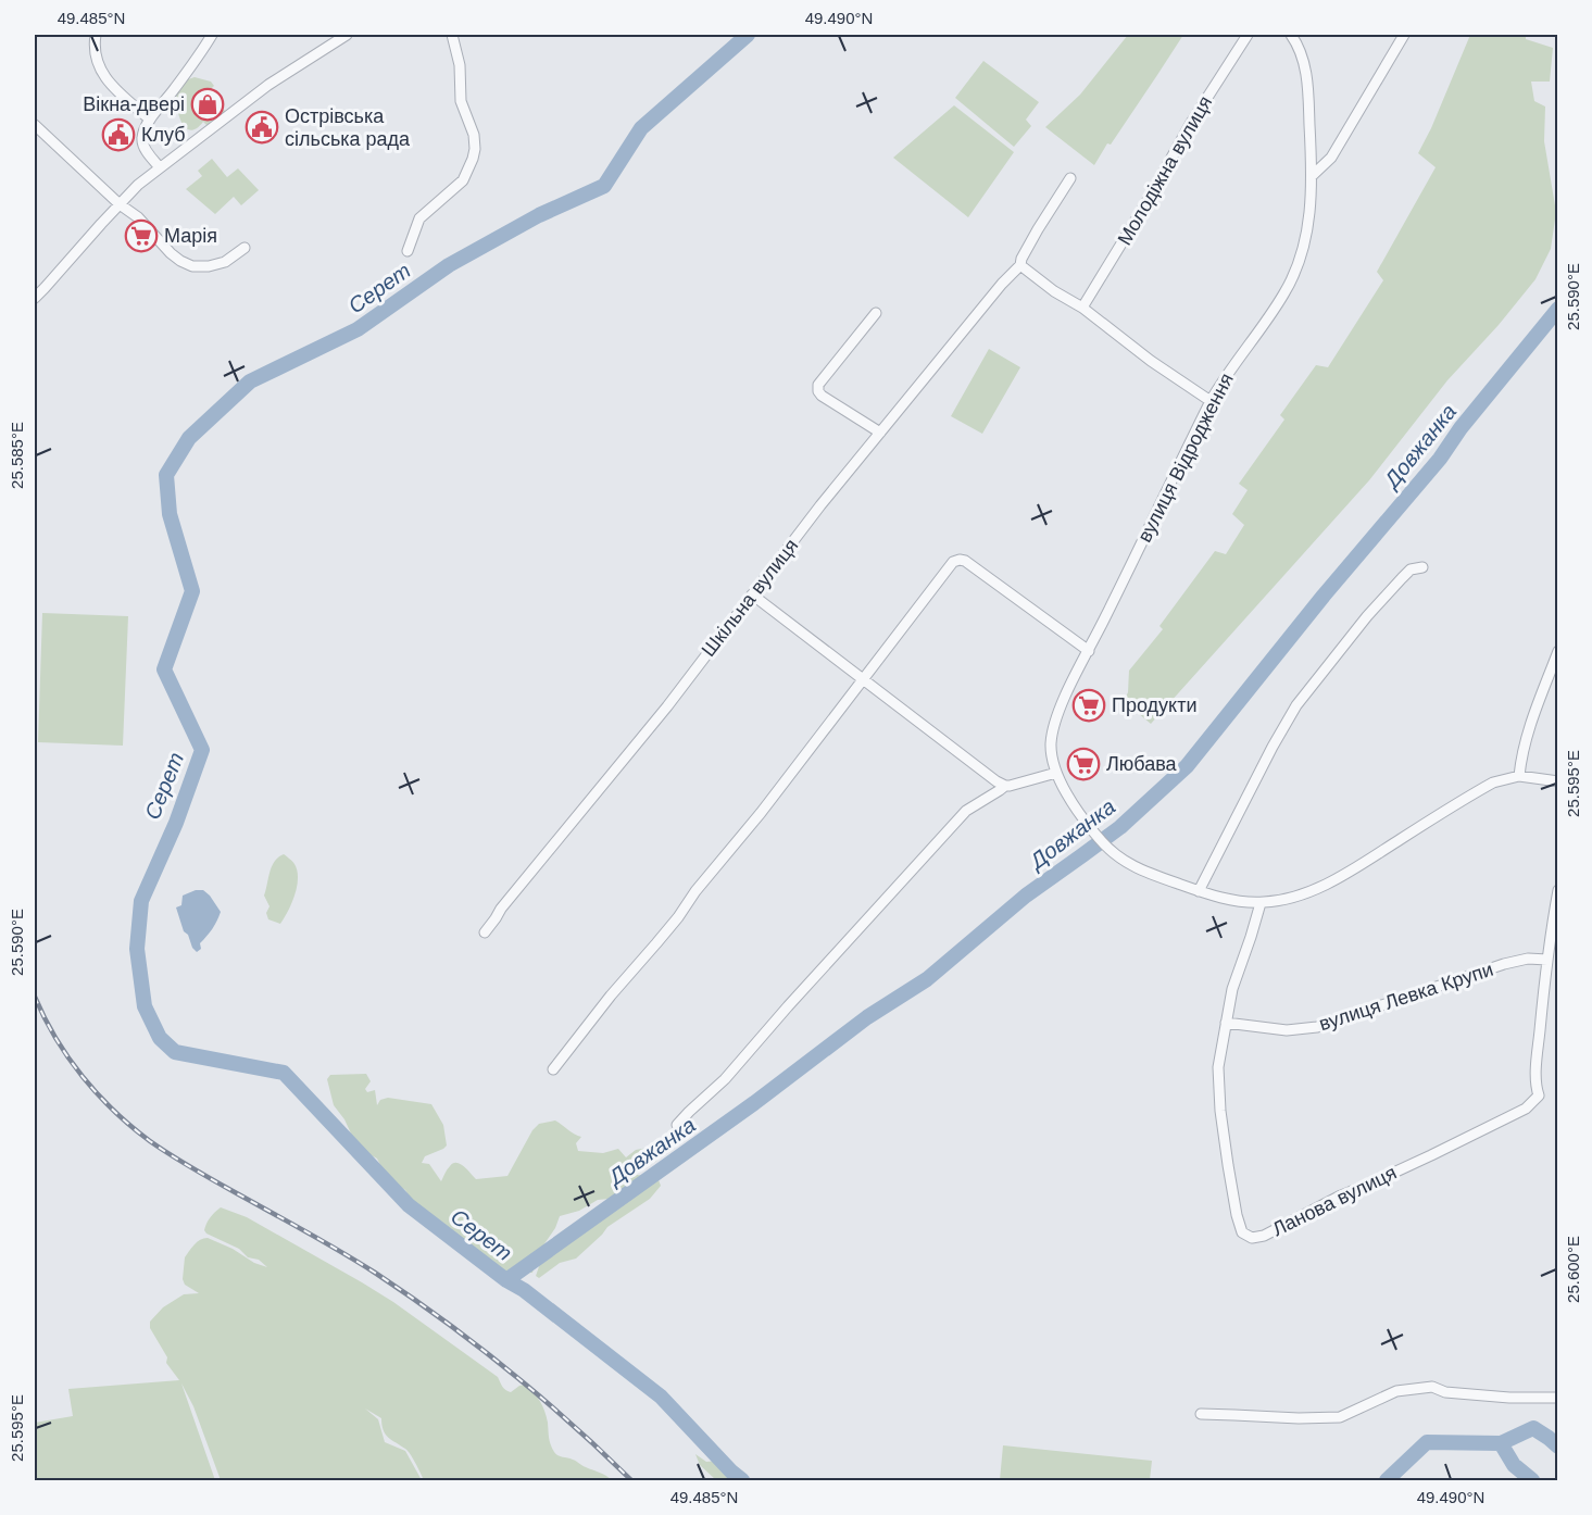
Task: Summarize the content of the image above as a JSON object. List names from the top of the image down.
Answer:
{
  "streets": {
    "street": [
      "Молодіжна вулиця",
      "вулиця Відродження",
      "Шкільна вулиця",
      "вулиця Левка Крупи",
      "Ланова вулиця"
    ]
  },
  "crossings": [
    ["вулиця Відродження", "Ланова вулиця"],
    ["вулиця Левка Крупи", "Ланова вулиця"]
  ],
  "water": ["Серет", "Довжанка"],
  "places": {
    "shop": ["Вікна-двері"],
    "public building": ["Острівська сільська рада", "Клуб"],
    "supermarket": ["Марія", "Продукти", "Любава"]
  },
  "coordinates": [
    "49.485°N",
    "49.490°N",
    "25.590°E",
    "25.585°E",
    "25.595°E",
    "25.600°E"
  ]
}
